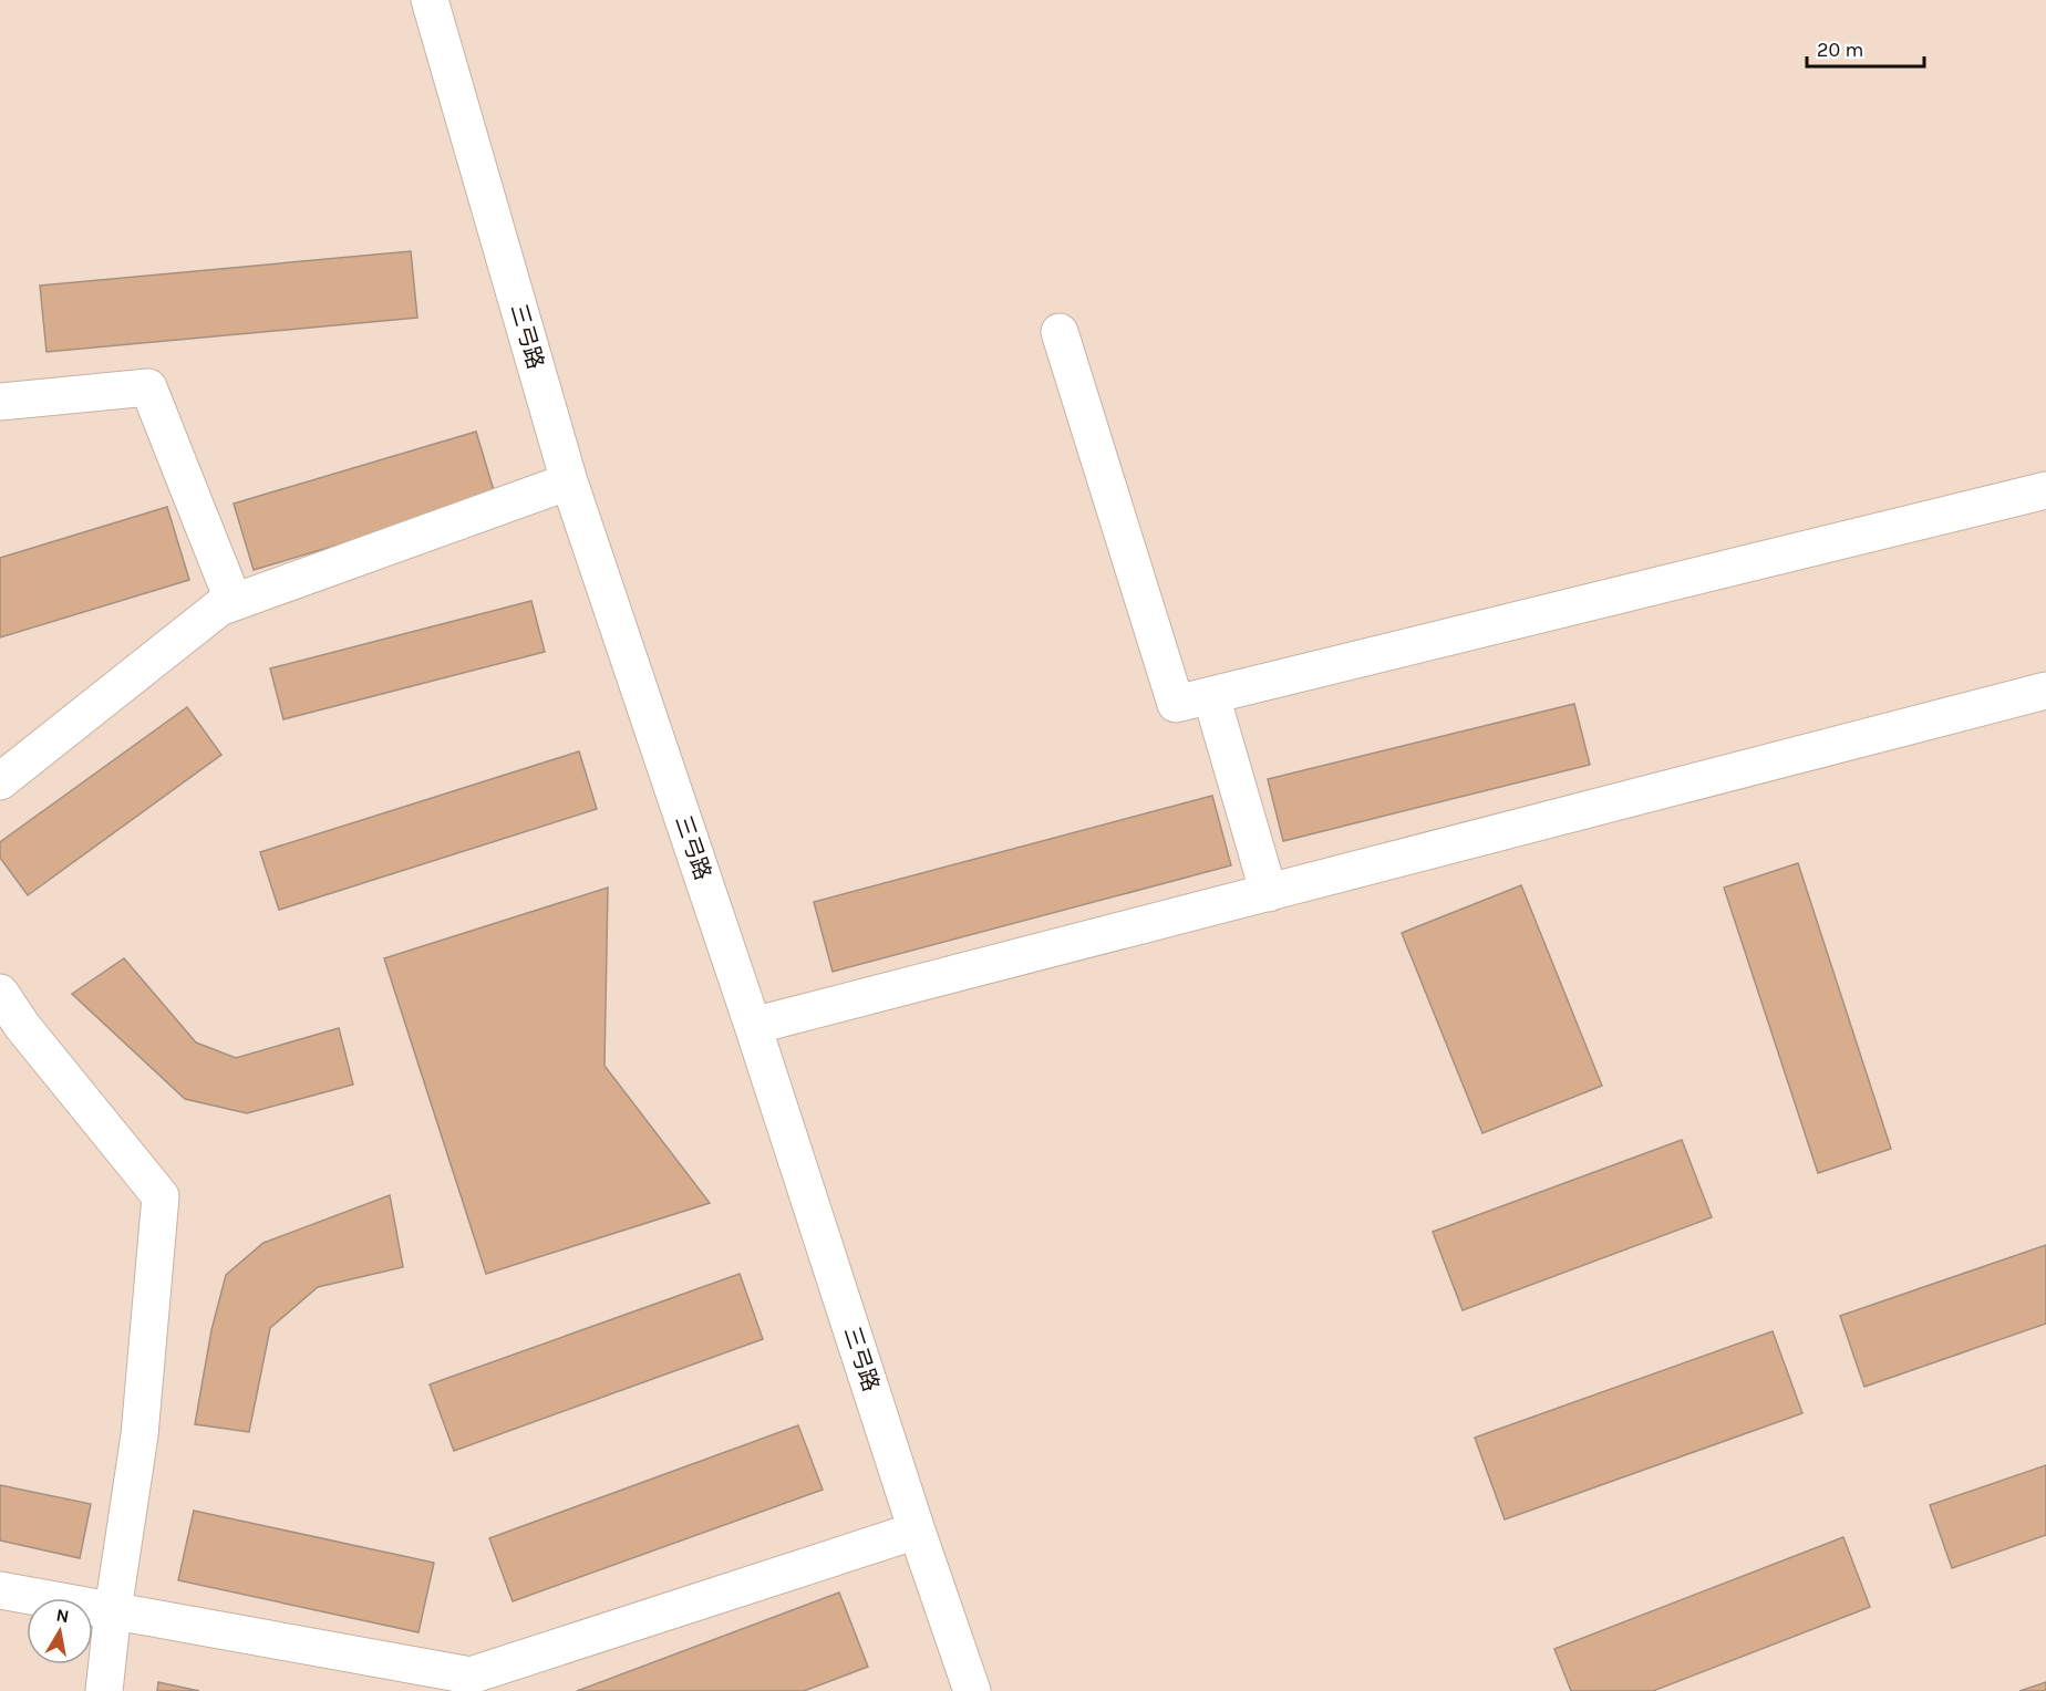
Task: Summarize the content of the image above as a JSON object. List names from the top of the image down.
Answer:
{
  "streets": {
    "street": ["三弓路"]
  },
  "scale_bar": "20 m",
  "north": "top"
}
